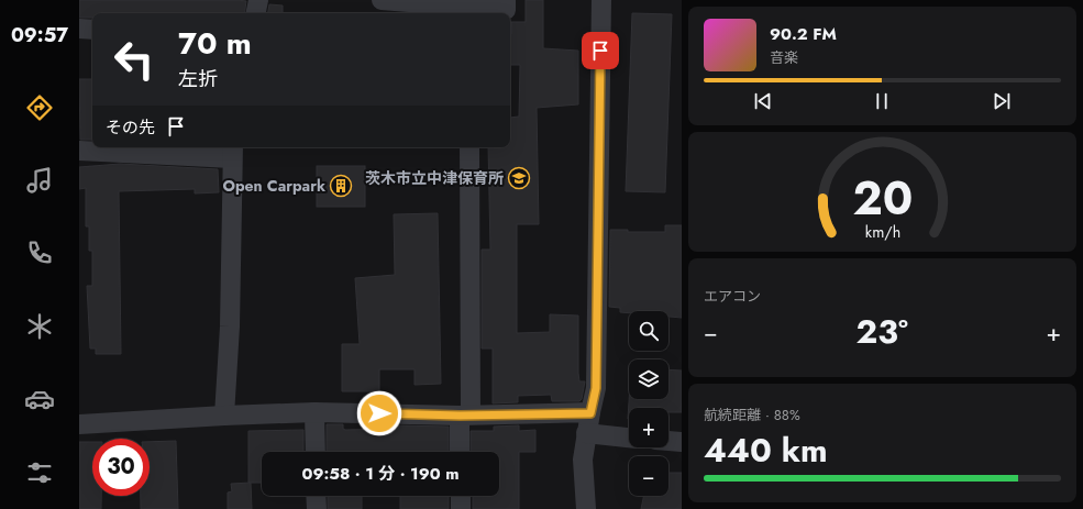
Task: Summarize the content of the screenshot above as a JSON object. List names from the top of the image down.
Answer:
{
  "places": {
    "school or university": ["茨木市立中津保育所"],
    "building": ["Open Carpark"]
  },
  "page": {
    "tabs": "09:57",
    "turn": ["70 m", "左折"],
    "song": ["90.2 FM", "音楽"],
    "then": "その先",
    "tile": [
      "エアコン",
      ["航続距離 · 88%", "440 km"]
    ],
    "map_buttons": ["+", "−"],
    "heat": ["−", "23°", "+"],
    "limit": "30",
    "trip": "09:58 · 1 分 · 190 m",
    "gauge": ["20", "km/h"]
  }
}
